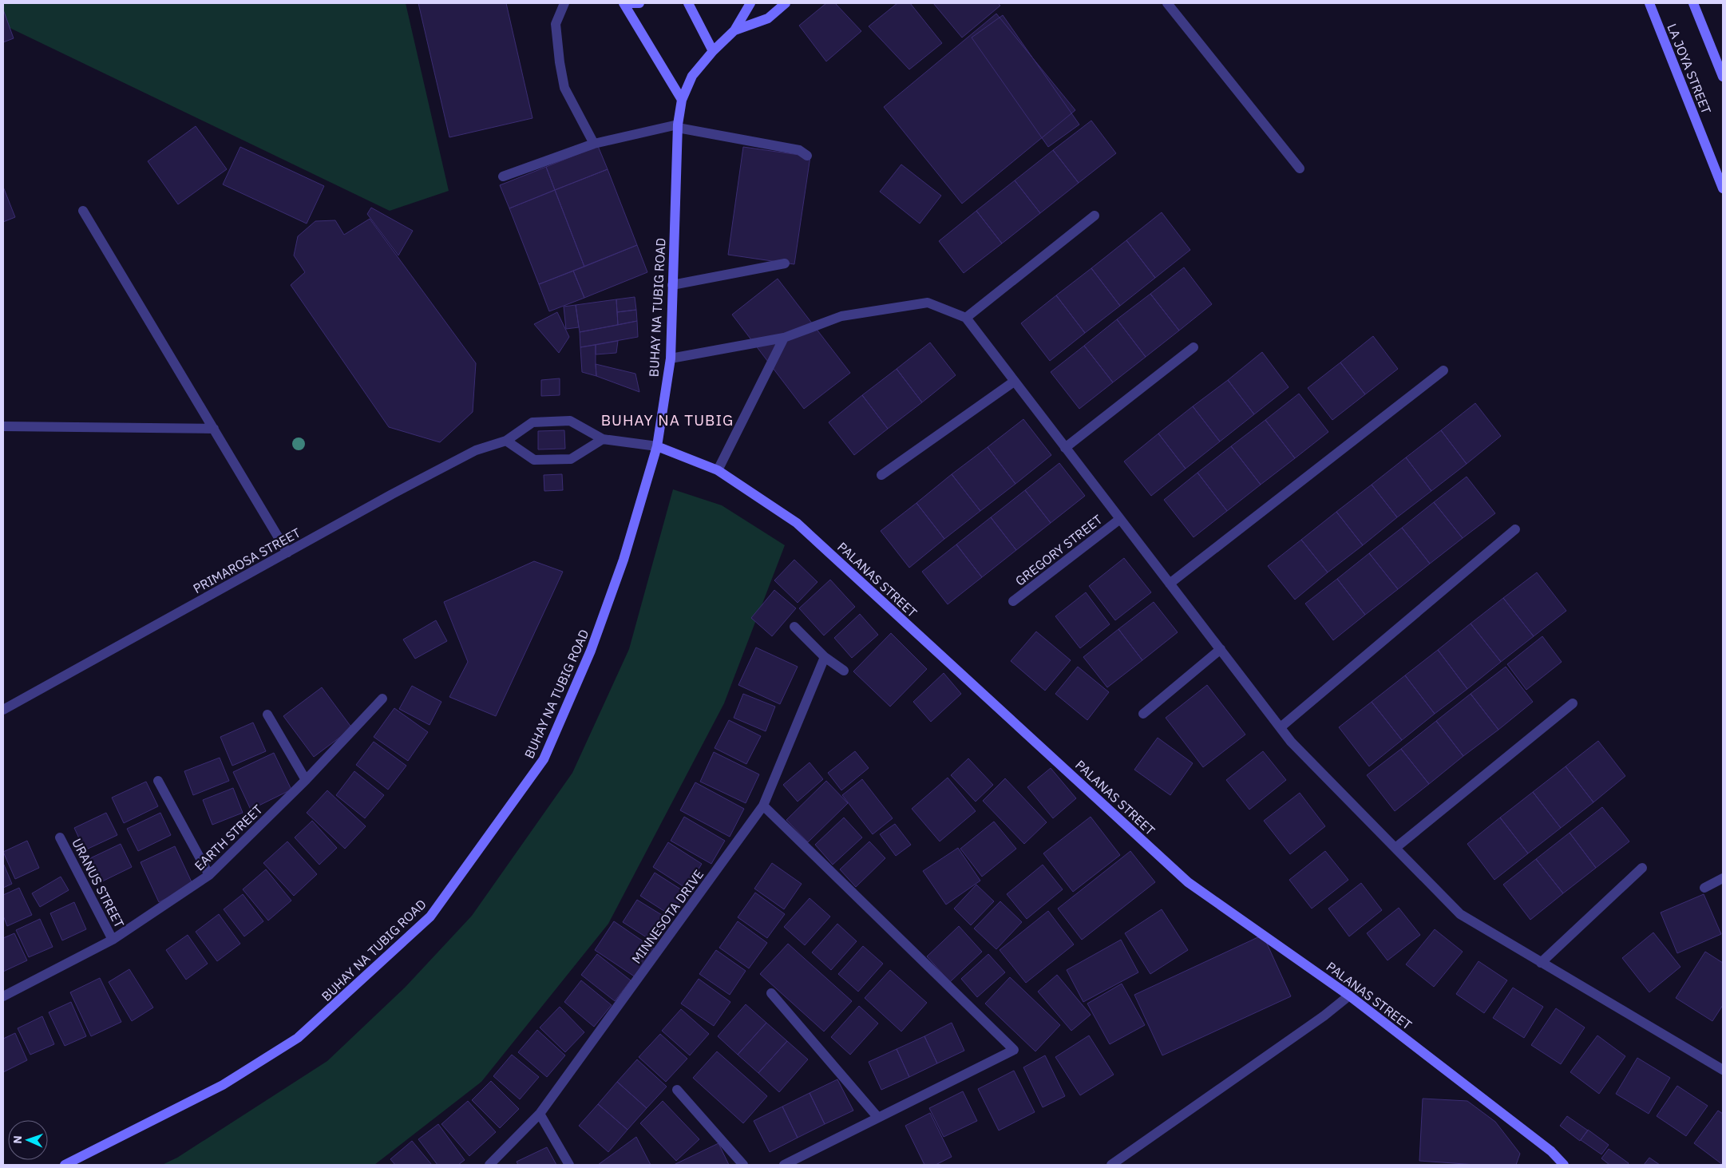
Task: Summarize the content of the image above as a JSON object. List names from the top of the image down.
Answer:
{
  "streets": {
    "main road": ["LA JOYA STREET", "BUHAY NA TUBIG ROAD", "PALANAS STREET"],
    "street": [
      "GREGORY STREET",
      "PRIMAROSA STREET",
      "EARTH STREET",
      "URANUS STREET",
      "MINNESOTA DRIVE"
    ]
  },
  "crossings": [
    ["BUHAY NA TUBIG ROAD", "PRIMAROSA STREET"],
    ["BUHAY NA TUBIG ROAD", "PALANAS STREET"],
    ["PRIMAROSA STREET", "PALANAS STREET"],
    ["EARTH STREET", "URANUS STREET"]
  ],
  "districts": ["BUHAY NA TUBIG"],
  "north": "left"
}
